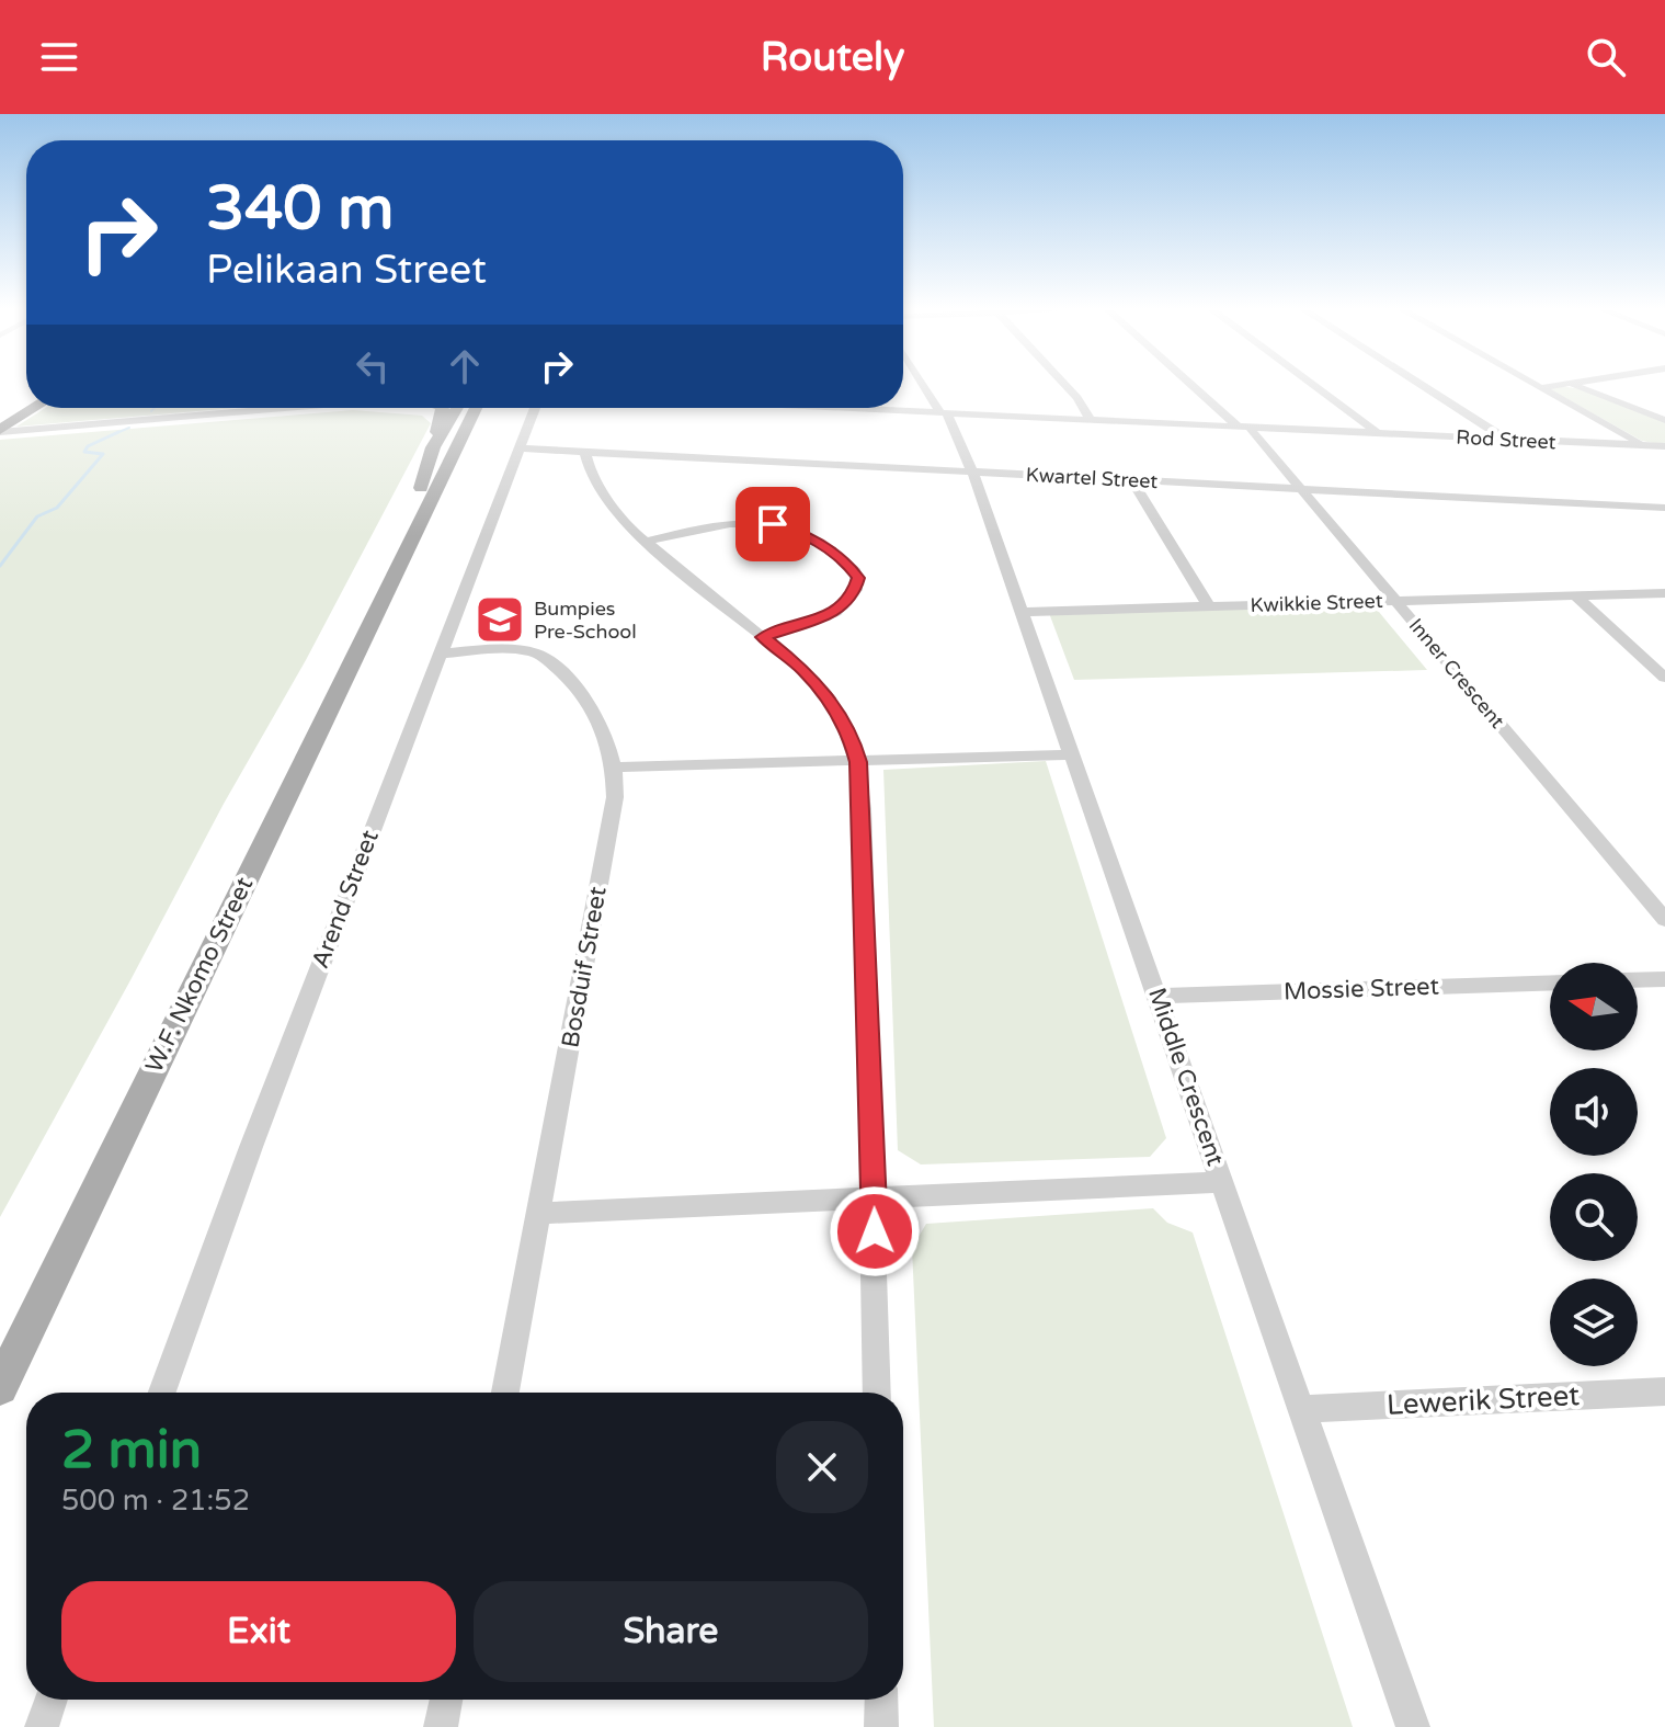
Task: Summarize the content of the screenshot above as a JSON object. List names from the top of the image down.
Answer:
{
  "streets": {
    "main road": ["W.F. Nkomo Street"],
    "street": [
      "Rod Street",
      "Kwartel Street",
      "Kwikkie Street",
      "Inner Crescent",
      "Arend Street",
      "Bosduif Street",
      "Mossie Street",
      "Middle Crescent",
      "Lewerik Street"
    ]
  },
  "crossings": [
    ["Rod Street", "Inner Crescent"],
    ["Rod Street", "Middle Crescent"],
    ["Kwartel Street", "Inner Crescent"],
    ["Kwartel Street", "Arend Street"],
    ["Kwartel Street", "Middle Crescent"],
    ["Kwikkie Street", "Inner Crescent"],
    ["Kwikkie Street", "Middle Crescent"],
    ["Arend Street", "Bosduif Street"],
    ["Mossie Street", "Middle Crescent"],
    ["Middle Crescent", "Lewerik Street"]
  ],
  "places": {
    "school or university": ["Bumpies Pre-School"]
  },
  "north": "left",
  "page": {
    "header": "Routely",
    "turn": ["340 m", "Pelikaan Street"],
    "heading": ["2 min", "500 m · 21:52"],
    "buttons": ["Exit", "Share"]
  }
}
